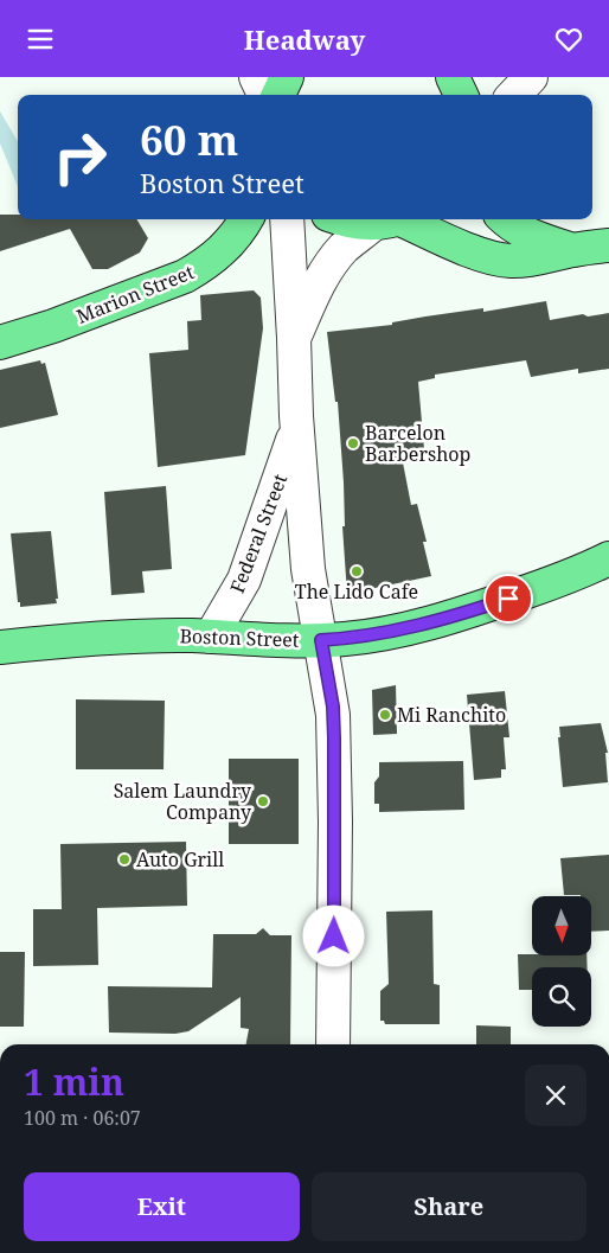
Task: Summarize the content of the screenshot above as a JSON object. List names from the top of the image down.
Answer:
{
  "streets": {
    "main road": ["Marion Street", "Boston Street"],
    "street": ["Federal Street"]
  },
  "crossings": [
    ["Federal Street", "Boston Street"]
  ],
  "places": [
    "Barcelon Barbershop",
    "The Lido Cafe",
    "Mi Ranchito",
    "Salem Laundry Company",
    "Auto Grill"
  ],
  "north": "bottom",
  "page": {
    "header": "Headway",
    "turn": ["60 m", "Boston Street"],
    "heading": ["1 min", "100 m · 06:07"],
    "buttons": ["Exit", "Share"]
  }
}
